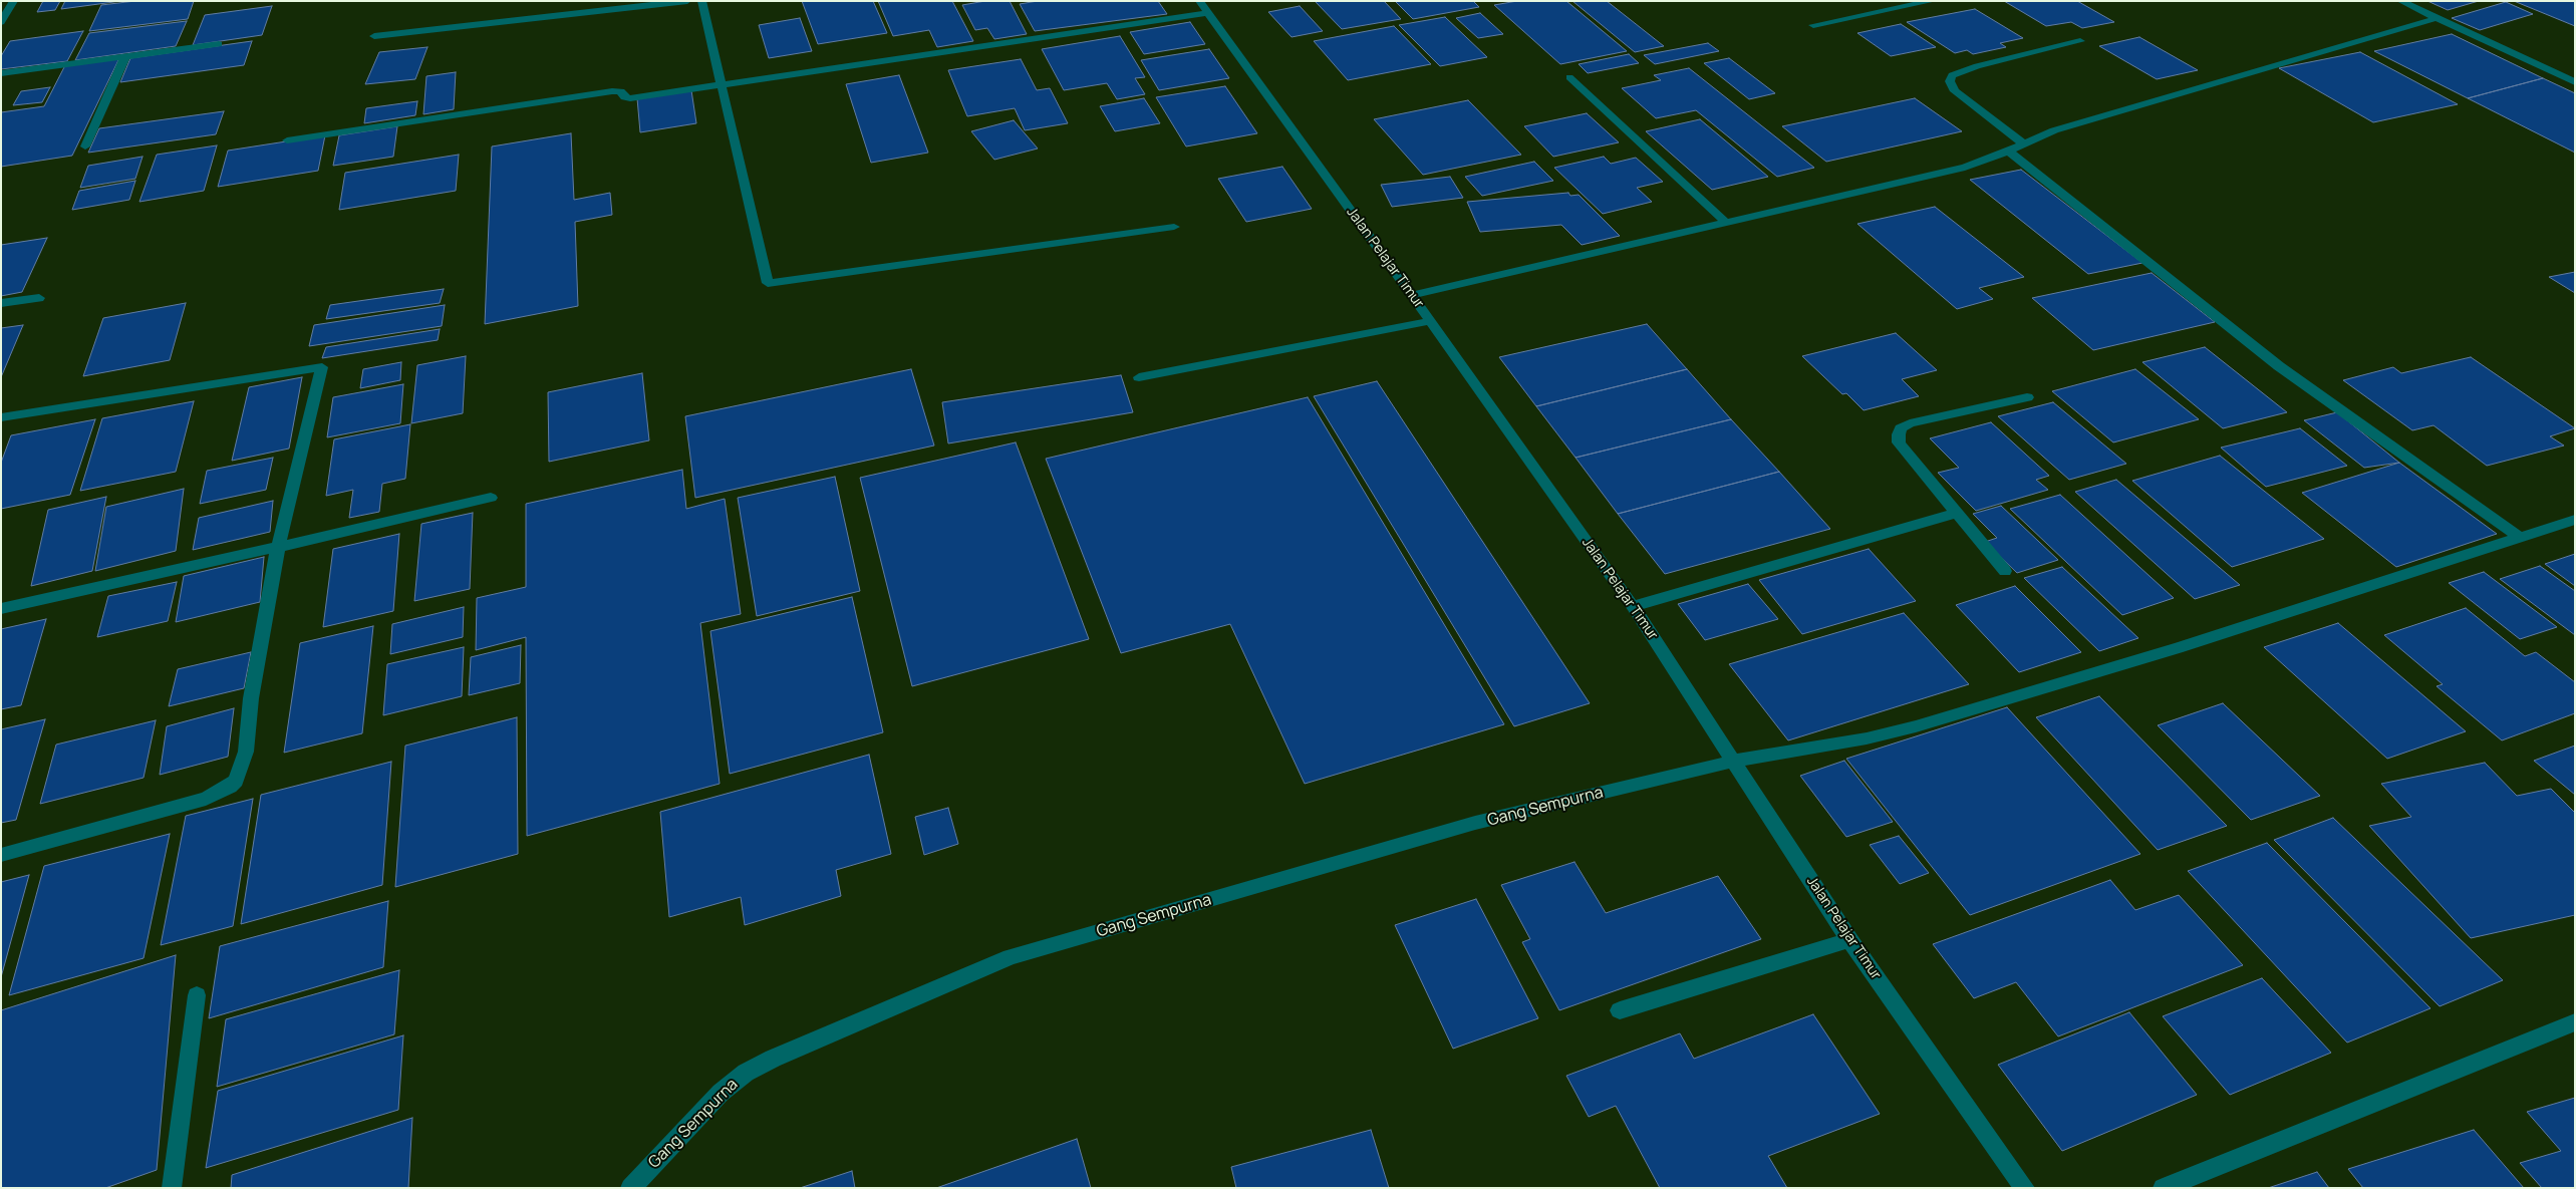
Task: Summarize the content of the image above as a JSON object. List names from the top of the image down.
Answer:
{
  "streets": {
    "street": ["Jalan Pelajar Timur", "Gang Sempurna"]
  },
  "crossings": [
    ["Jalan Pelajar Timur", "Gang Sempurna"]
  ]
}
